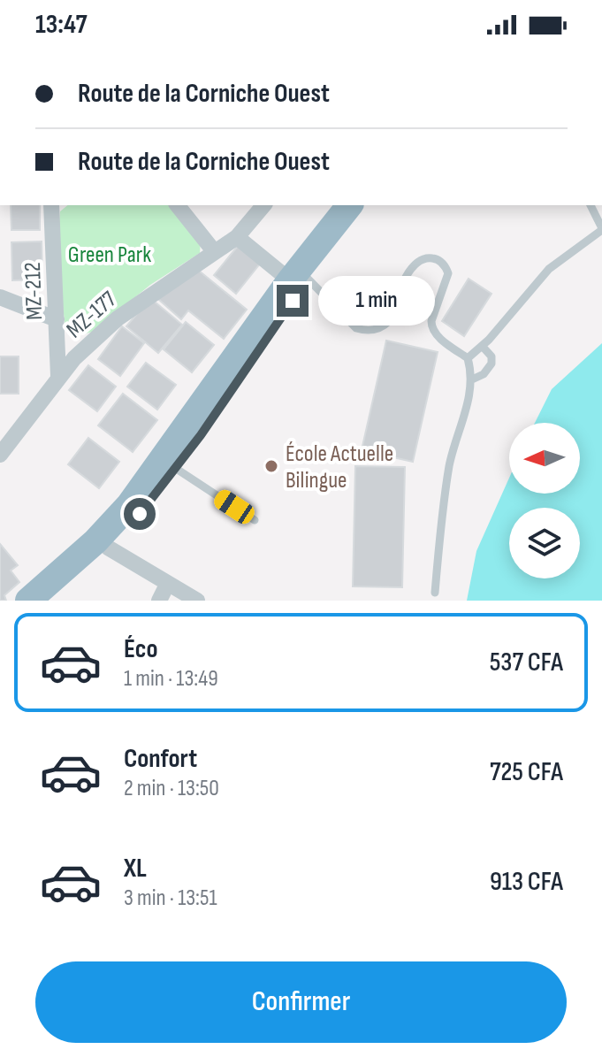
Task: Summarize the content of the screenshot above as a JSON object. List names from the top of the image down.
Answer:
{
  "streets": {
    "street": ["MZ-212", "MZ-177"]
  },
  "crossings": [
    ["MZ-212", "MZ-177"]
  ],
  "parks": ["Green Park"],
  "places": ["École Actuelle Bilingue"],
  "north": "left",
  "page": {
    "status": "13:47",
    "banner": ["Route de la Corniche Ouest", "Route de la Corniche Ouest"],
    "bubble": "1 min",
    "list": [
      {
        "name": "Éco",
        "note": "1 min · 13:49",
        "value": "537 CFA"
      },
      {
        "name": "Confort",
        "note": "2 min · 13:50",
        "value": "725 CFA"
      },
      {
        "name": "XL",
        "note": "3 min · 13:51",
        "value": "913 CFA"
      }
    ],
    "buttons": "Confirmer"
  }
}
